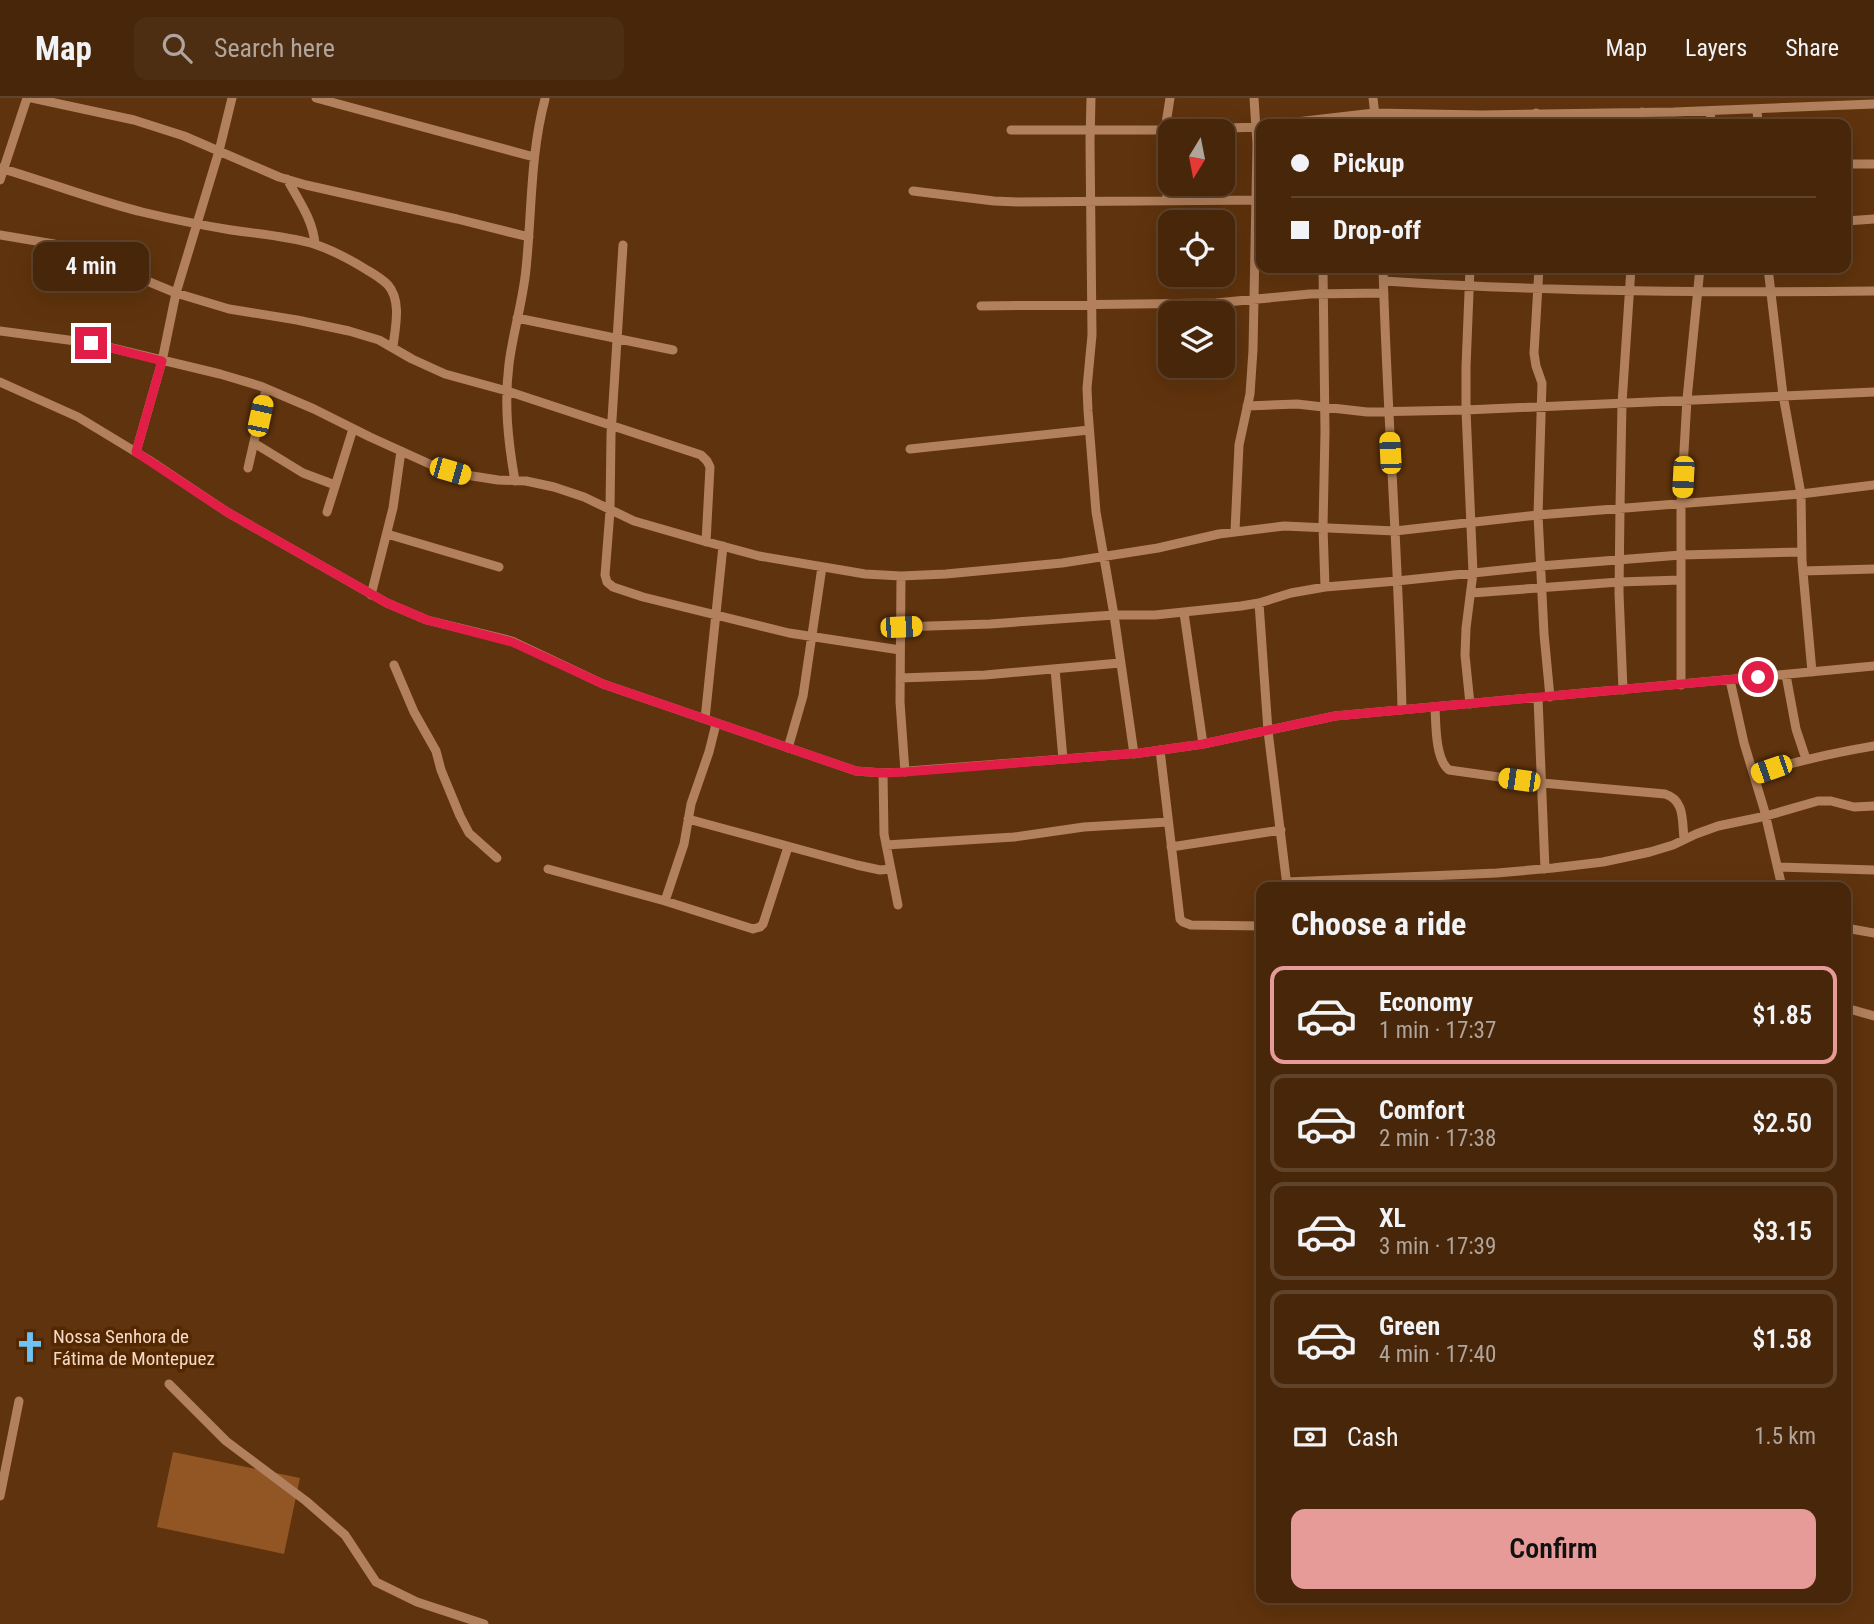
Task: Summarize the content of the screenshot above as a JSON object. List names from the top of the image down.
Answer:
{
  "places": {
    "church": ["Nossa Senhora de Fátima de Montepuez"]
  },
  "north": "bottom",
  "page": {
    "header": "Map",
    "search": "Search here",
    "nav": ["Map", "Layers", "Share"],
    "banner": ["Pickup", "Drop-off"],
    "bubble": "4 min",
    "heading": "Choose a ride",
    "list": [
      {
        "name": "Economy",
        "note": "1 min · 17:37",
        "value": "$1.85"
      },
      {
        "name": "Comfort",
        "note": "2 min · 17:38",
        "value": "$2.50"
      },
      {
        "name": "XL",
        "note": "3 min · 17:39",
        "value": "$3.15"
      },
      {
        "name": "Green",
        "note": "4 min · 17:40",
        "value": "$1.58"
      }
    ],
    "pay": ["Cash", "1.5 km"],
    "buttons": "Confirm"
  }
}
